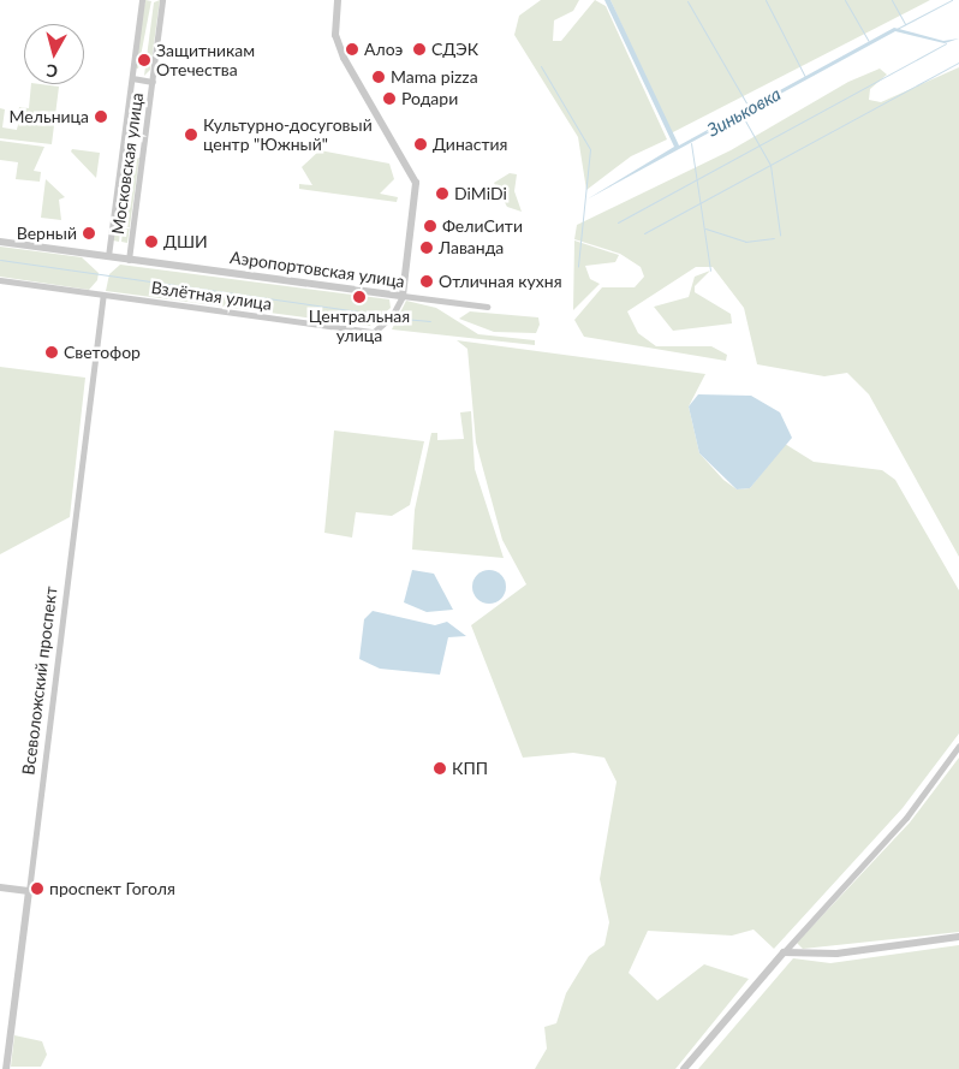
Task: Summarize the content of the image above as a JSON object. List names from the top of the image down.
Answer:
{
  "streets": {
    "street": [
      "Московская улица",
      "Аэропортовская улица",
      "Взлётная улица",
      "Всеволожский проспект"
    ]
  },
  "crossings": [
    ["Московская улица", "Аэропортовская улица"],
    ["Аэропортовская улица", "Взлётная улица"],
    ["Взлётная улица", "Всеволожский проспект"]
  ],
  "water": ["Зиньковка"],
  "places": [
    "Алоэ",
    "СДЭК",
    "Защитникам Отечества",
    "Mama pizza",
    "Родари",
    "Мельница",
    "Культурно-досуговый центр \"Южный\"",
    "Династия",
    "DiMiDi",
    "ФелиСити",
    "Верный",
    "ДШИ",
    "Лаванда",
    "Отличная кухня",
    "Центральная улица",
    "Светофор",
    "КПП",
    "проспект Гоголя"
  ],
  "north": "bottom"
}
